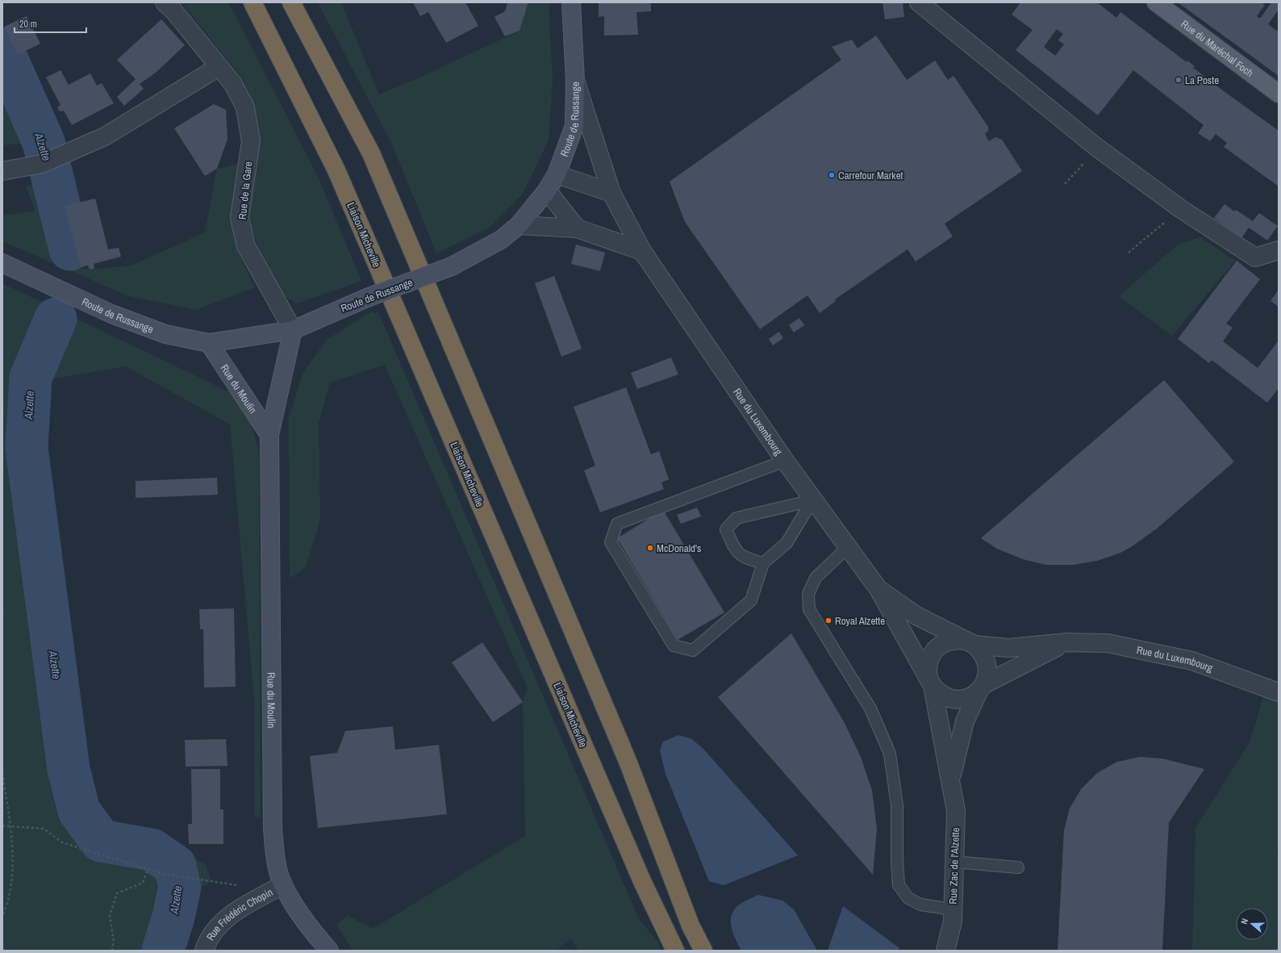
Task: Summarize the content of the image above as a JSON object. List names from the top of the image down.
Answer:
{
  "streets": {
    "highway": ["Liaison Micheville"],
    "main road": ["Rue du Maréchal Foch", "Route de Russange", "Rue du Moulin"],
    "street": [
      "Rue de la Gare",
      "Rue du Luxembourg",
      "Rue Zac de l'Alzette",
      "Rue Frédéric Chopin"
    ]
  },
  "crossings": [
    ["Route de Russange", "Rue de la Gare"],
    ["Route de Russange", "Rue du Moulin"],
    ["Route de Russange", "Rue du Luxembourg"],
    ["Rue de la Gare", "Rue du Moulin"],
    ["Rue du Moulin", "Rue Frédéric Chopin"],
    ["Rue du Luxembourg", "Rue Zac de l'Alzette"]
  ],
  "water": ["Alzette"],
  "places": [
    "La Poste",
    "Carrefour Market",
    "McDonald's",
    "Royal Alzette"
  ],
  "scale_bar": "20 m",
  "north": "left"
}
